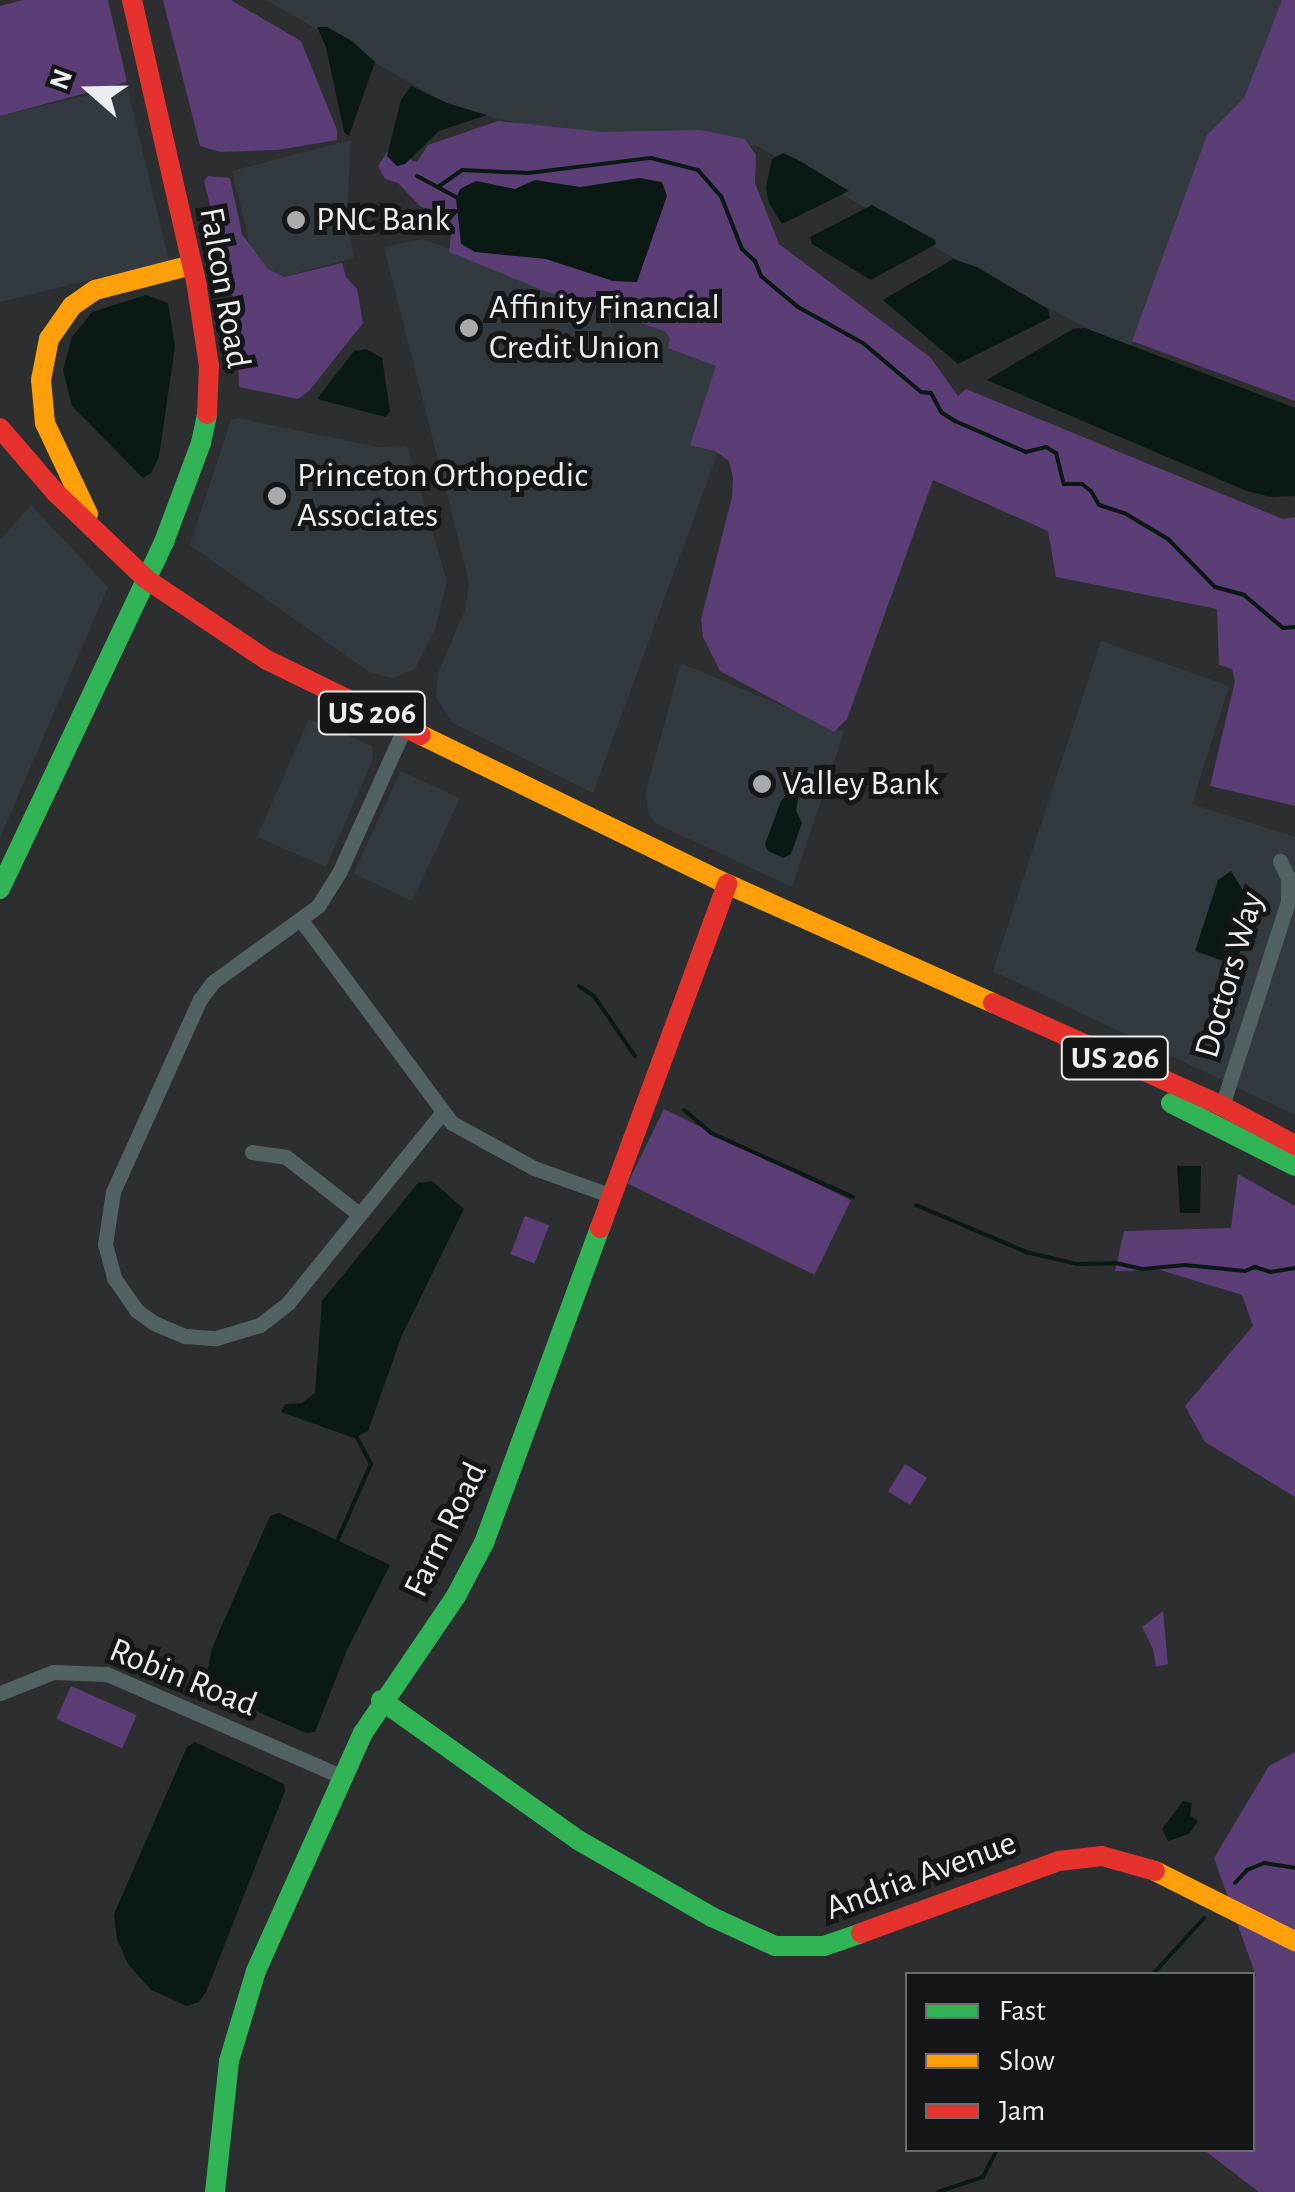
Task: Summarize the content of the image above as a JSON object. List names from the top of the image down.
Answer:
{
  "streets": {
    "main road": [
      "Falcon Road",
      "US 206",
      "Farm Road",
      "Andria Avenue"
    ],
    "street": ["Doctors Way", "Robin Road"]
  },
  "crossings": [
    ["Falcon Road", "US 206"],
    ["US 206", "Doctors Way"],
    ["US 206", "Farm Road"],
    ["Farm Road", "Robin Road"],
    ["Farm Road", "Andria Avenue"]
  ],
  "places": [
    "PNC Bank",
    "Affinity Financial Credit Union",
    "Princeton Orthopedic Associates",
    "Valley Bank"
  ],
  "legend": ["Fast", "Slow", "Jam"],
  "north": "left"
}
